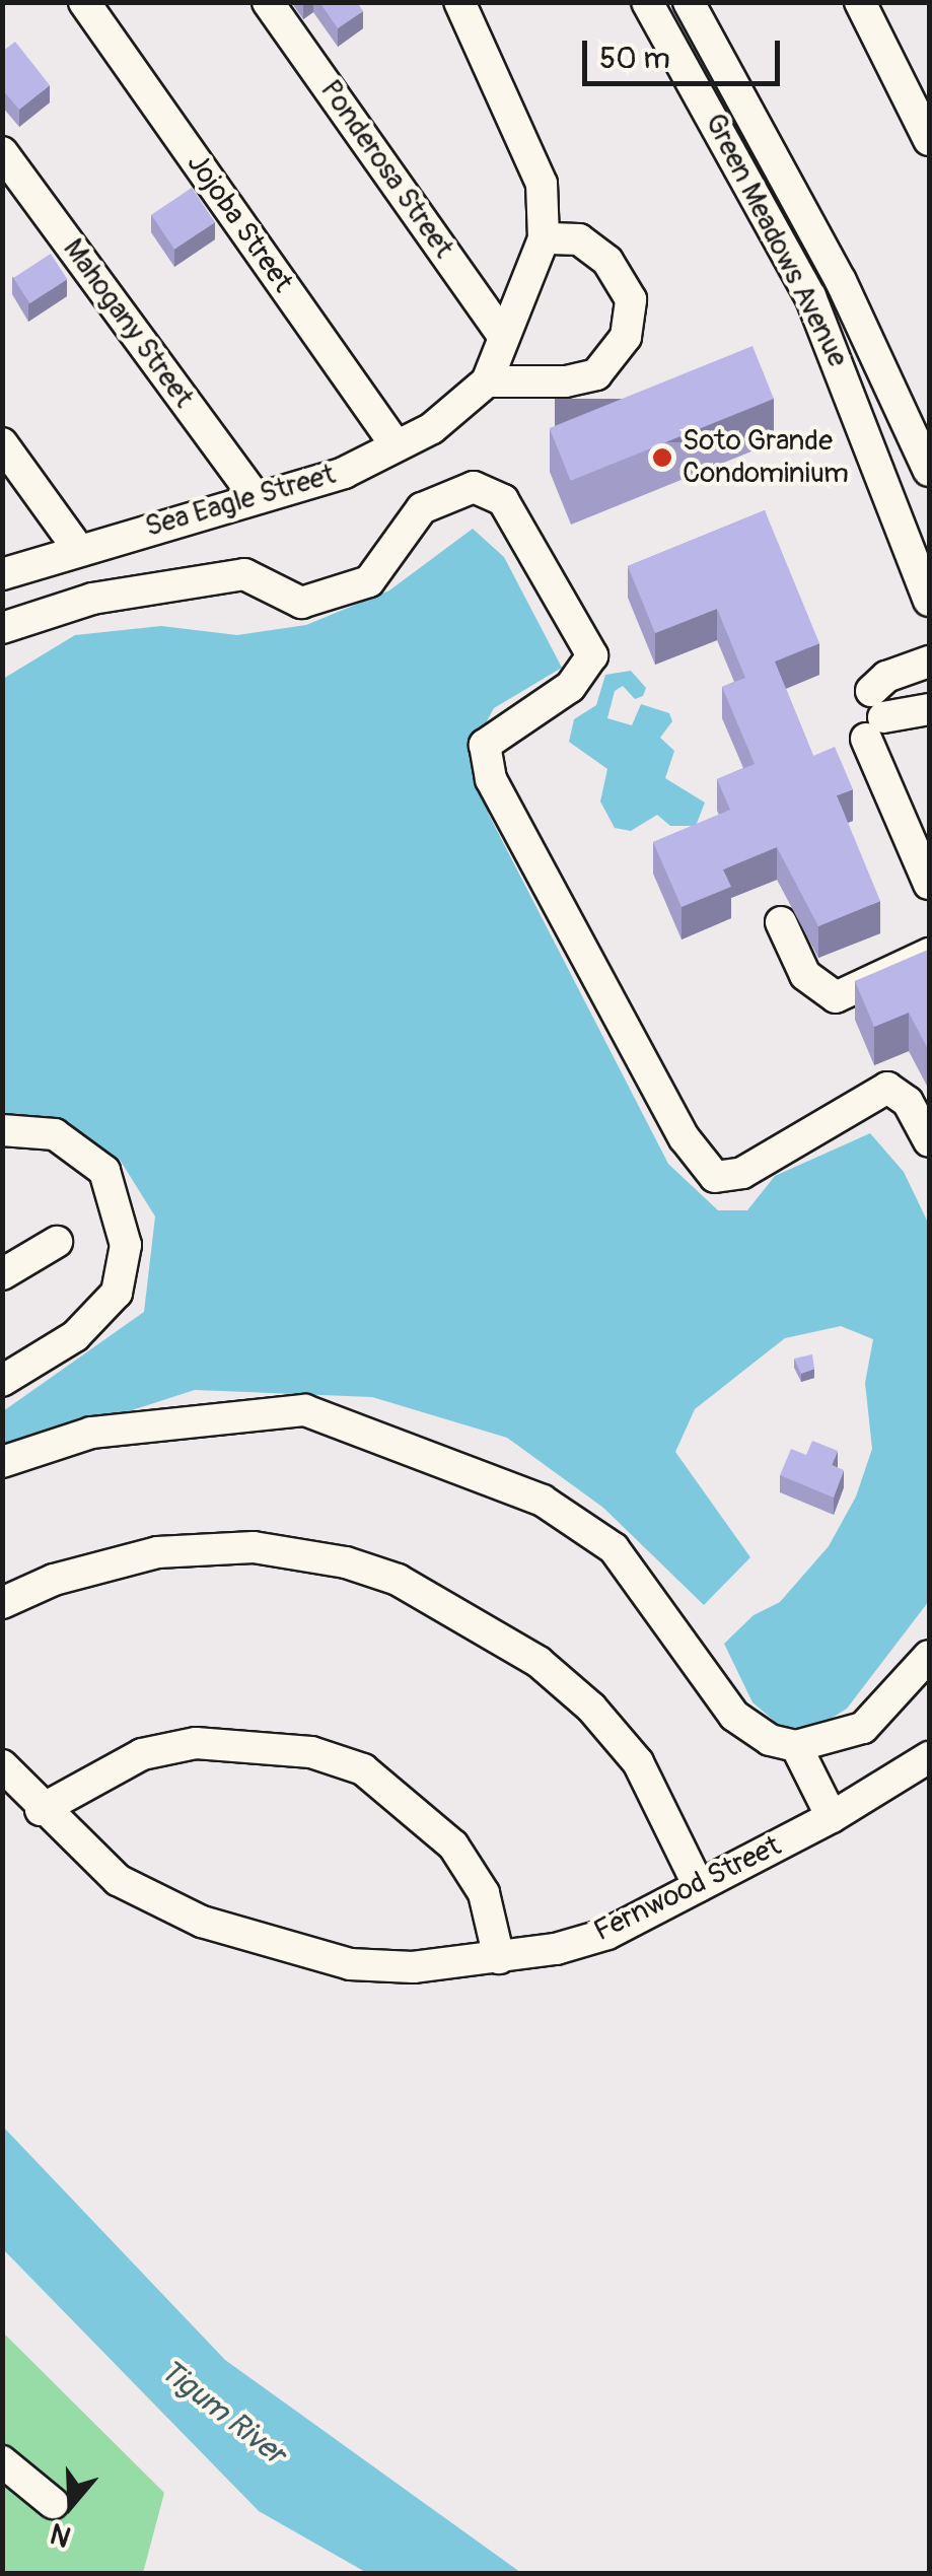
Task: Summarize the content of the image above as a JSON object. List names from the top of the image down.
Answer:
{
  "streets": {
    "street": [
      "Ponderosa Street",
      "Jojoba Street",
      "Green Meadows Avenue",
      "Mahogany Street",
      "Sea Eagle Street",
      "Fernwood Street"
    ]
  },
  "crossings": [
    ["Ponderosa Street", "Sea Eagle Street"],
    ["Jojoba Street", "Sea Eagle Street"],
    ["Mahogany Street", "Sea Eagle Street"]
  ],
  "water": ["Tigum River"],
  "places": ["Soto Grande Condominium"],
  "scale_bar": "50 m",
  "north": "bottom"
}
